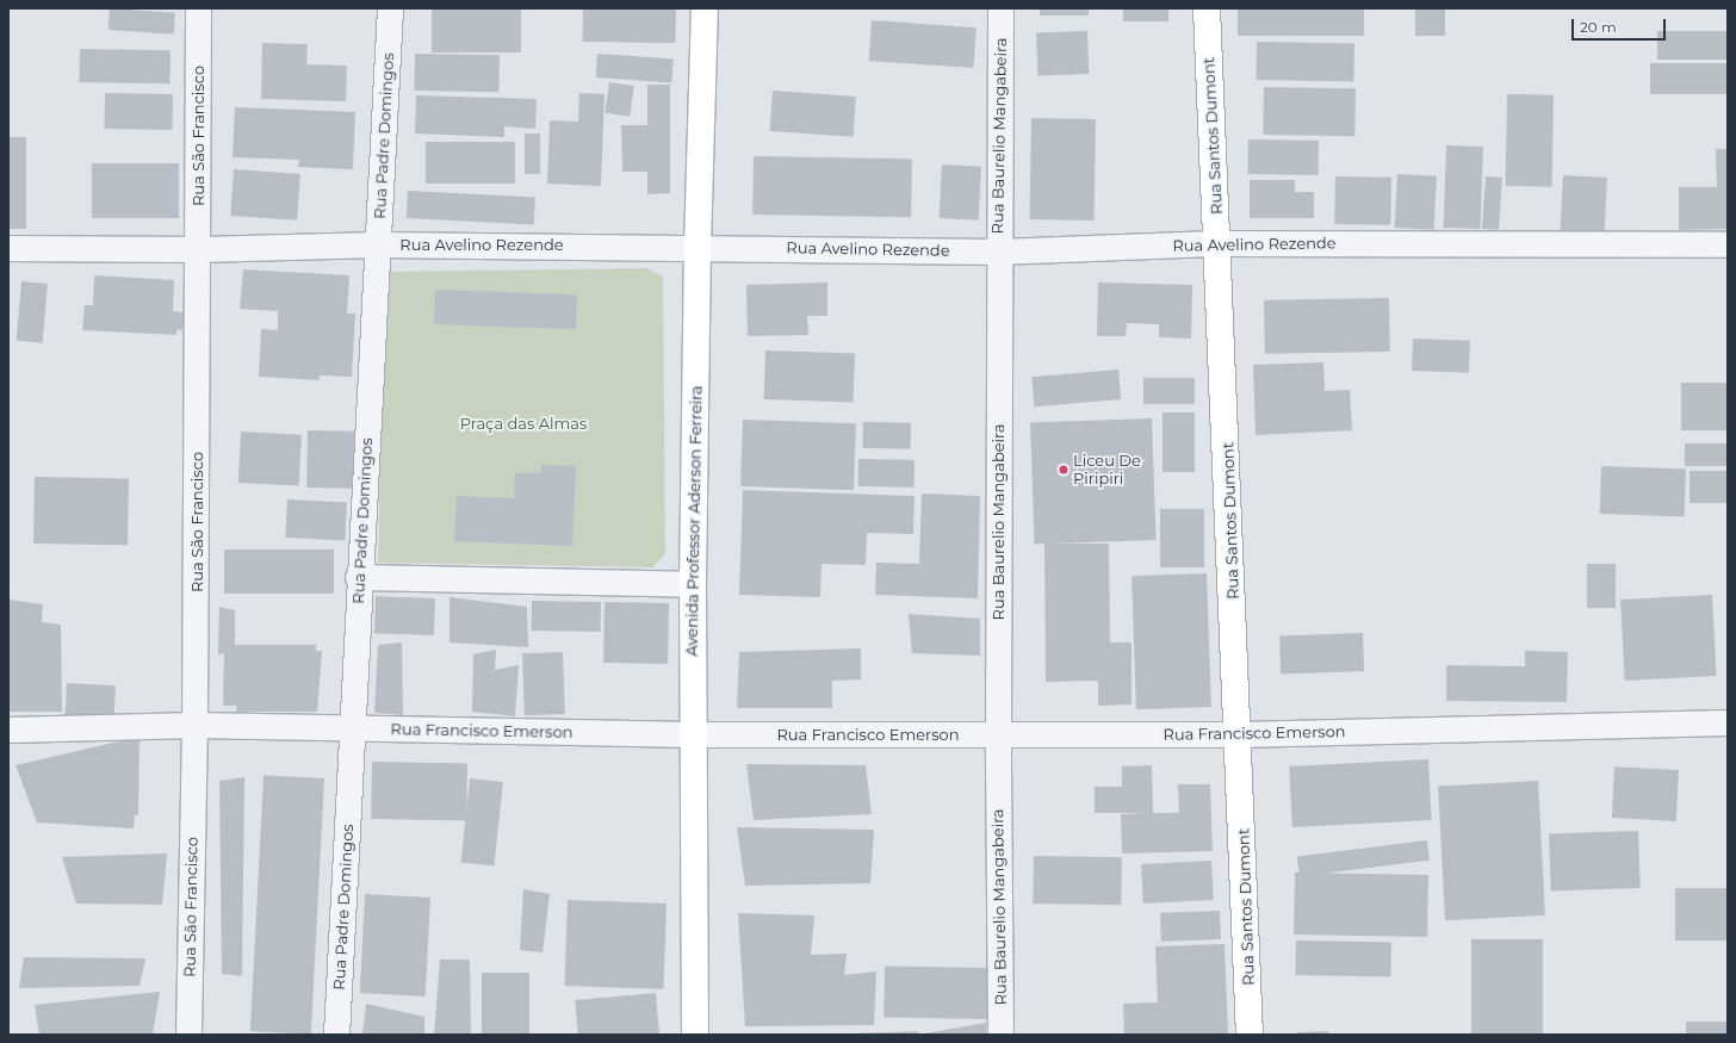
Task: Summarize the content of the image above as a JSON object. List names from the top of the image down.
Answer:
{
  "streets": {
    "main road": ["Rua Santos Dumont", "Avenida Professor Aderson Ferreira"],
    "street": [
      "Rua São Francisco",
      "Rua Padre Domingos",
      "Rua Baurelio Mangabeira",
      "Rua Avelino Rezende",
      "Rua Francisco Emerson"
    ]
  },
  "crossings": [
    ["Rua São Francisco", "Rua Avelino Rezende"],
    ["Rua São Francisco", "Rua Francisco Emerson"],
    ["Rua Padre Domingos", "Rua Avelino Rezende"],
    ["Rua Padre Domingos", "Rua Francisco Emerson"],
    ["Rua Baurelio Mangabeira", "Rua Avelino Rezende"],
    ["Rua Baurelio Mangabeira", "Rua Francisco Emerson"],
    ["Rua Santos Dumont", "Rua Avelino Rezende"],
    ["Rua Santos Dumont", "Rua Francisco Emerson"],
    ["Rua Avelino Rezende", "Avenida Professor Aderson Ferreira"],
    ["Avenida Professor Aderson Ferreira", "Rua Francisco Emerson"]
  ],
  "parks": ["Praça das Almas"],
  "places": ["Liceu De Piripiri"],
  "scale_bar": "20 m"
}
